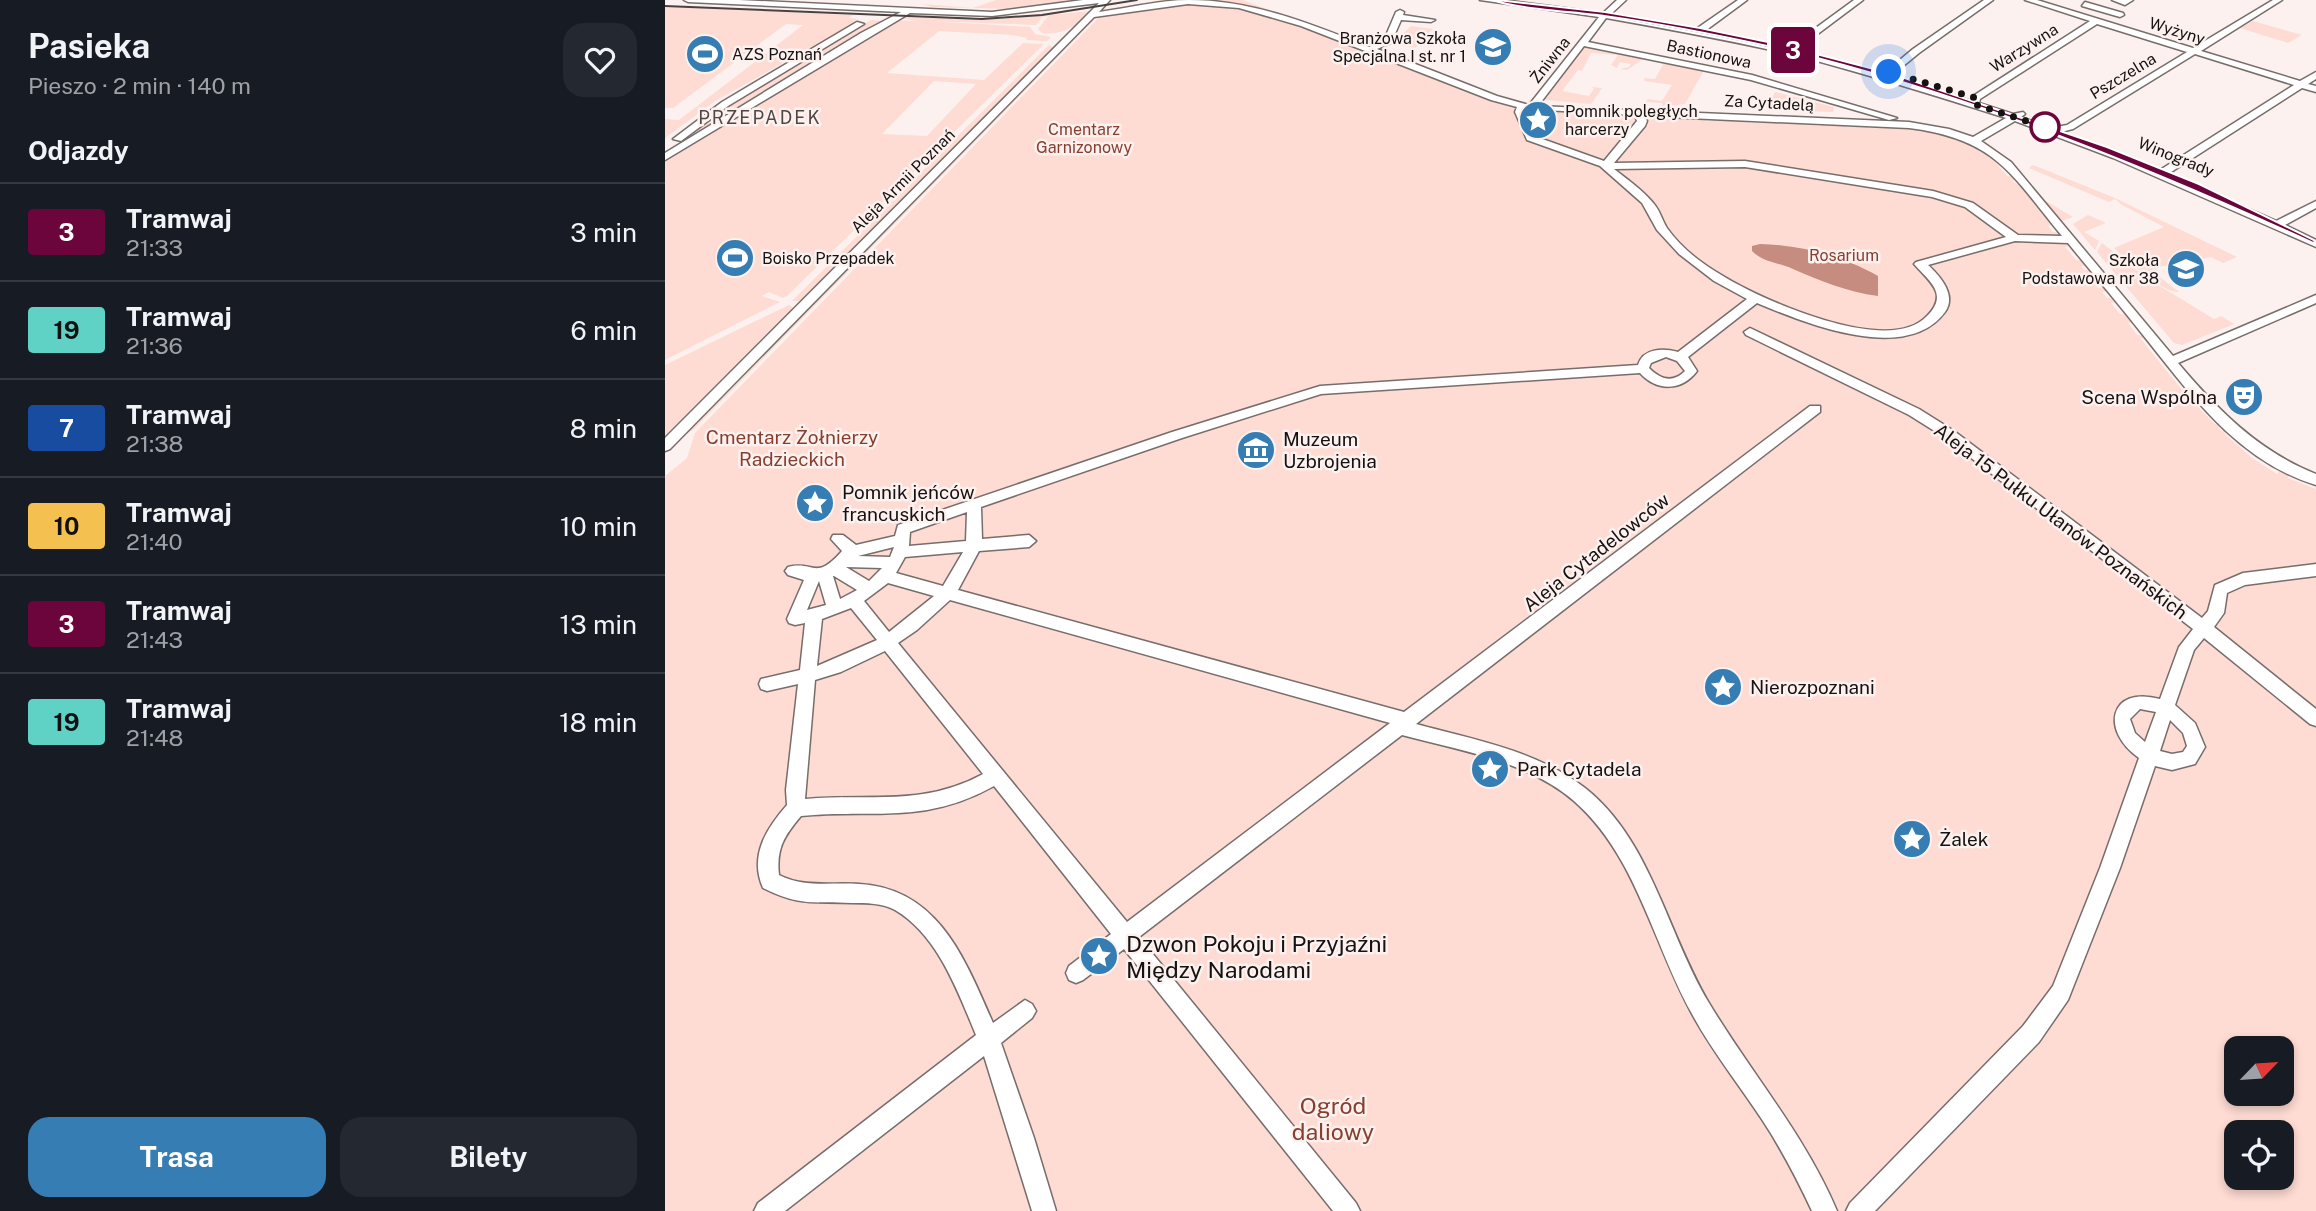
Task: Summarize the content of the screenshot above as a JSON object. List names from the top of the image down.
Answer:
{
  "streets": {
    "street": [
      "Wyżyny",
      "Warzywna",
      "Bastionowa",
      "Żniwna",
      "Pszczelna",
      "Za Cytadelą",
      "Winogrady",
      "Aleja Armii Poznań",
      "Aleja 15 Pułku Ułanów Poznańskich",
      "Aleja Cytadelowców"
    ]
  },
  "crossings": [
    ["Wyżyny", "Warzywna"],
    ["Wyżyny", "Pszczelna"],
    ["Warzywna", "Winogrady"],
    ["Bastionowa", "Żniwna"],
    ["Bastionowa", "Za Cytadelą"],
    ["Żniwna", "Za Cytadelą"],
    ["Żniwna", "Winogrady"],
    ["Pszczelna", "Winogrady"],
    ["Za Cytadelą", "Aleja Armii Poznań"]
  ],
  "districts": ["PRZEPADEK"],
  "parks": [
    "Cmentarz Garnizonowy",
    "Rosarium",
    "Cmentarz Żołnierzy Radzieckich",
    "Ogród daliowy"
  ],
  "places": {
    "school or university": ["Branżowa Szkoła Specjalna I st. nr 1", "Szkoła Podstawowa nr 38"],
    "sports": ["AZS Poznań", "Boisko Przepadek"],
    "place": [
      "Pomnik poległych harcerzy",
      "Pomnik jeńców francuskich",
      "Nierozpoznani",
      "Park Cytadela",
      "Żalek",
      "Dzwon Pokoju i Przyjaźni Między Narodami"
    ],
    "theatre": ["Scena Wspólna"],
    "museum": ["Muzeum Uzbrojenia"]
  },
  "lines": ["tram line 3"],
  "north": "top right",
  "page": {
    "heading": [
      ["Pasieka", "Pieszo · 2 min · 140 m"],
      "Odjazdy"
    ],
    "on_map": "3",
    "list": [
      {
        "mark": "3",
        "name": "Tramwaj",
        "note": "21:33",
        "value": "3 min"
      },
      {
        "mark": "19",
        "name": "Tramwaj",
        "note": "21:36",
        "value": "6 min"
      },
      {
        "mark": "7",
        "name": "Tramwaj",
        "note": "21:38",
        "value": "8 min"
      },
      {
        "mark": "10",
        "name": "Tramwaj",
        "note": "21:40",
        "value": "10 min"
      },
      {
        "mark": "3",
        "name": "Tramwaj",
        "note": "21:43",
        "value": "13 min"
      },
      {
        "mark": "19",
        "name": "Tramwaj",
        "note": "21:48",
        "value": "18 min"
      }
    ],
    "buttons": ["Trasa", "Bilety"]
  }
}
